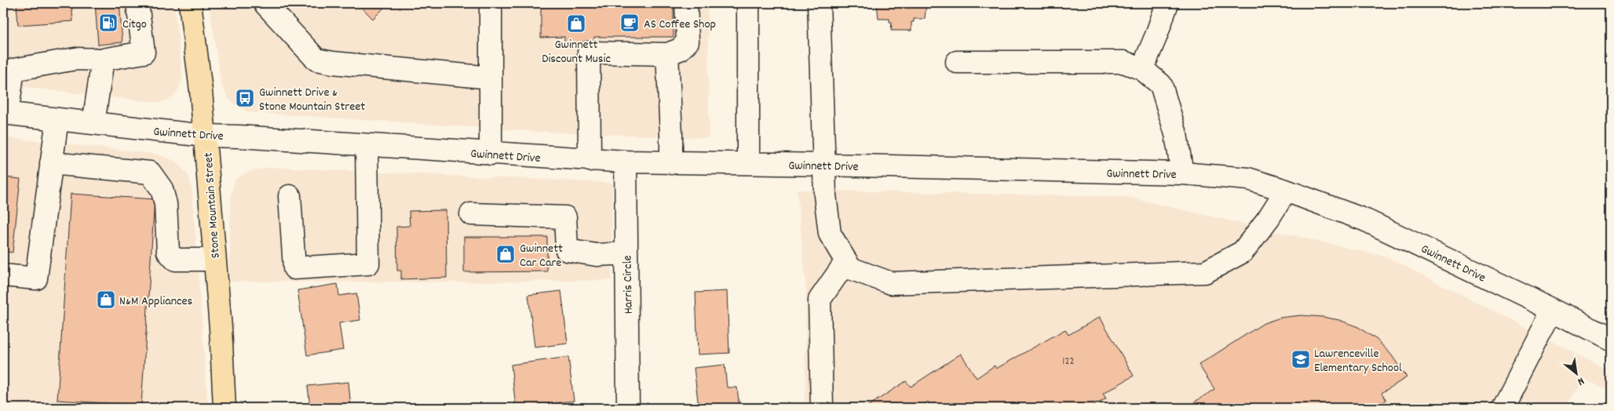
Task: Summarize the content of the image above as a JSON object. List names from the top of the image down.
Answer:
{
  "streets": {
    "main road": ["Stone Mountain Street"],
    "street": ["Gwinnett Drive", "Harris Circle"]
  },
  "crossings": [
    ["Gwinnett Drive", "Stone Mountain Street"],
    ["Gwinnett Drive", "Harris Circle"]
  ],
  "places": {
    "fuel station": ["Citgo"],
    "cafe": ["AS Coffee Shop"],
    "shop": ["Gwinnett Discount Music", "Gwinnett Car Care", "N&M Appliances"],
    "bus stop": ["Gwinnett Drive & Stone Mountain Street"],
    "school or university": ["Lawrenceville Elementary School"]
  },
  "house_numbers": ["122"],
  "north": "bottom right"
}
